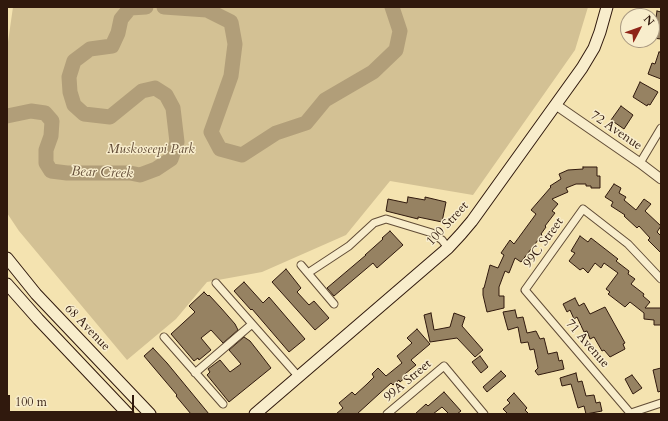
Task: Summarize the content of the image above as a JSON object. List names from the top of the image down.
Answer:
{
  "streets": {
    "main road": ["100 Street", "68 Avenue"],
    "street": [
      "72 Avenue",
      "99C Street",
      "71 Avenue",
      "99A Street"
    ]
  },
  "crossings": [
    ["72 Avenue", "100 Street"],
    ["99C Street", "71 Avenue"]
  ],
  "water": ["Bear Creek"],
  "parks": ["Muskoseepi Park"],
  "scale_bar": "100 m",
  "north": "top right"
}
